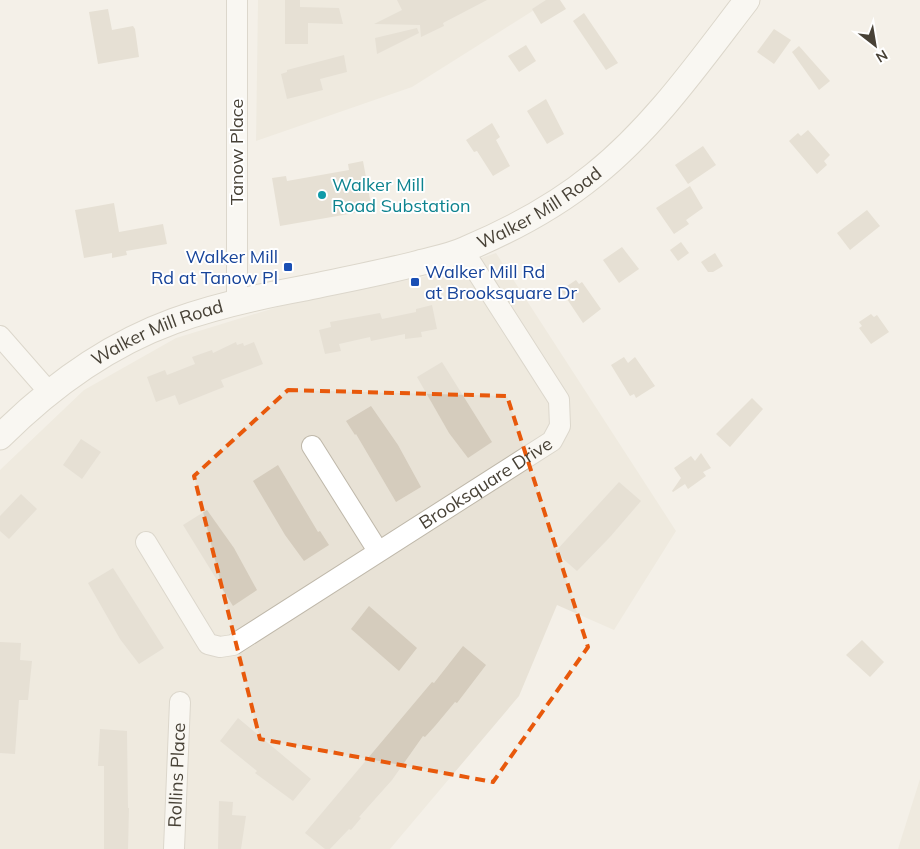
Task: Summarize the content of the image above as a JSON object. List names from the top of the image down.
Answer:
{
  "streets": {
    "street": [
      "Tanow Place",
      "Walker Mill Road",
      "Brooksquare Drive",
      "Rollins Place"
    ]
  },
  "crossings": [
    ["Tanow Place", "Walker Mill Road"],
    ["Walker Mill Road", "Brooksquare Drive"]
  ],
  "places": {
    "other": ["Walker Mill Road Substation"],
    "transit": ["Walker Mill Rd at Tanow Pl", "Walker Mill Rd at Brooksquare Dr"]
  },
  "north": "bottom right"
}
